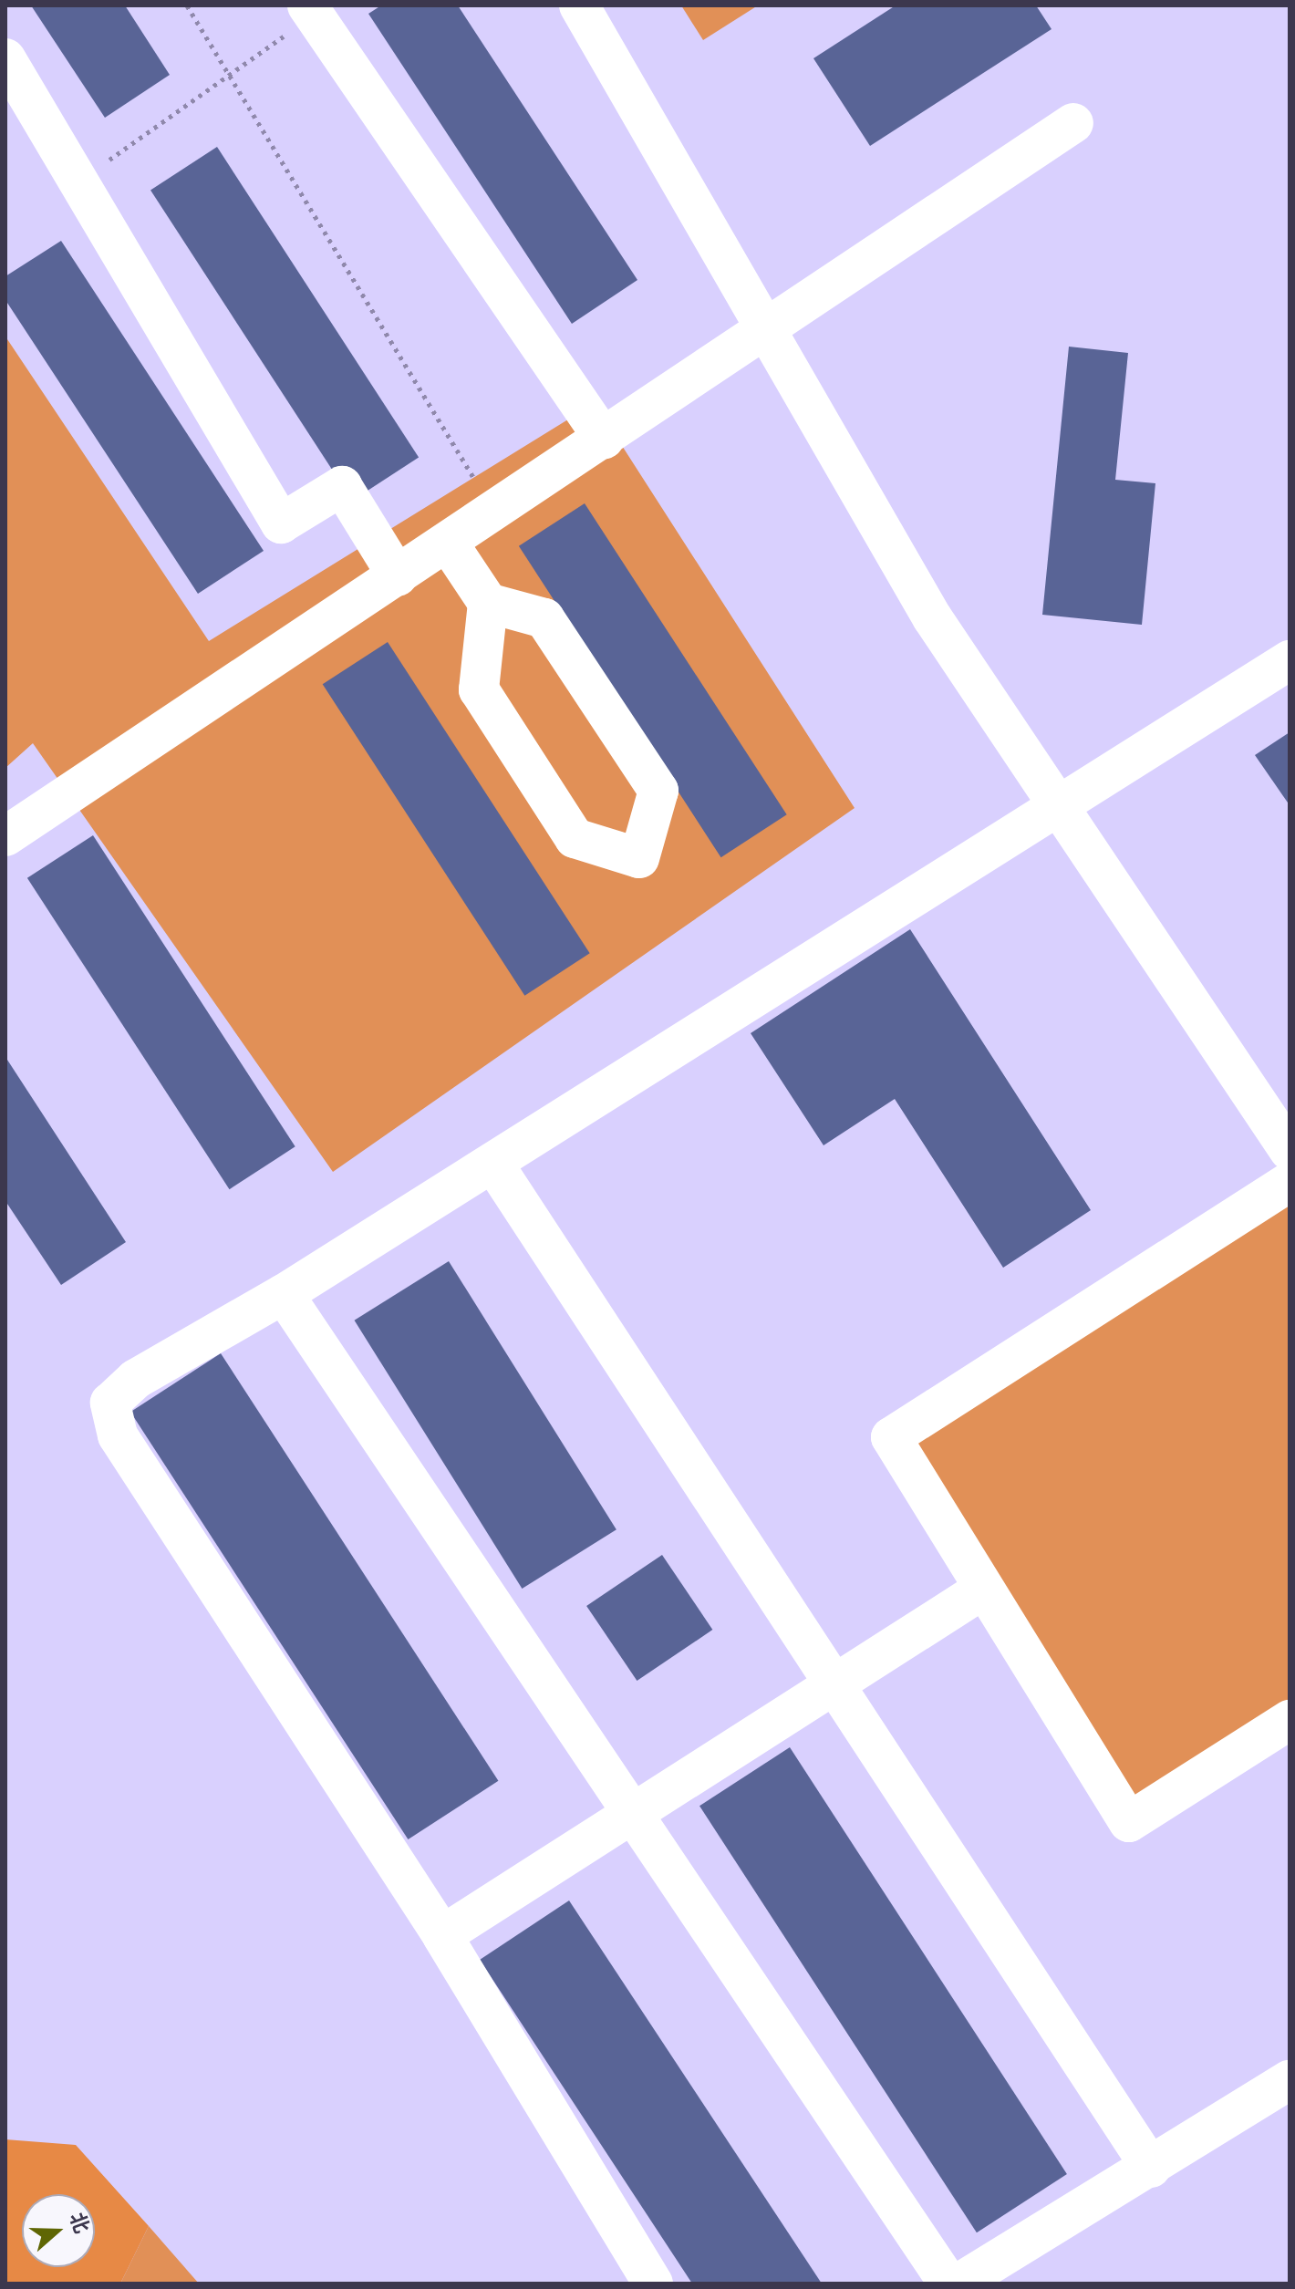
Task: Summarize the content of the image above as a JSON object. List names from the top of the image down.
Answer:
{
  "north": "right"
}
